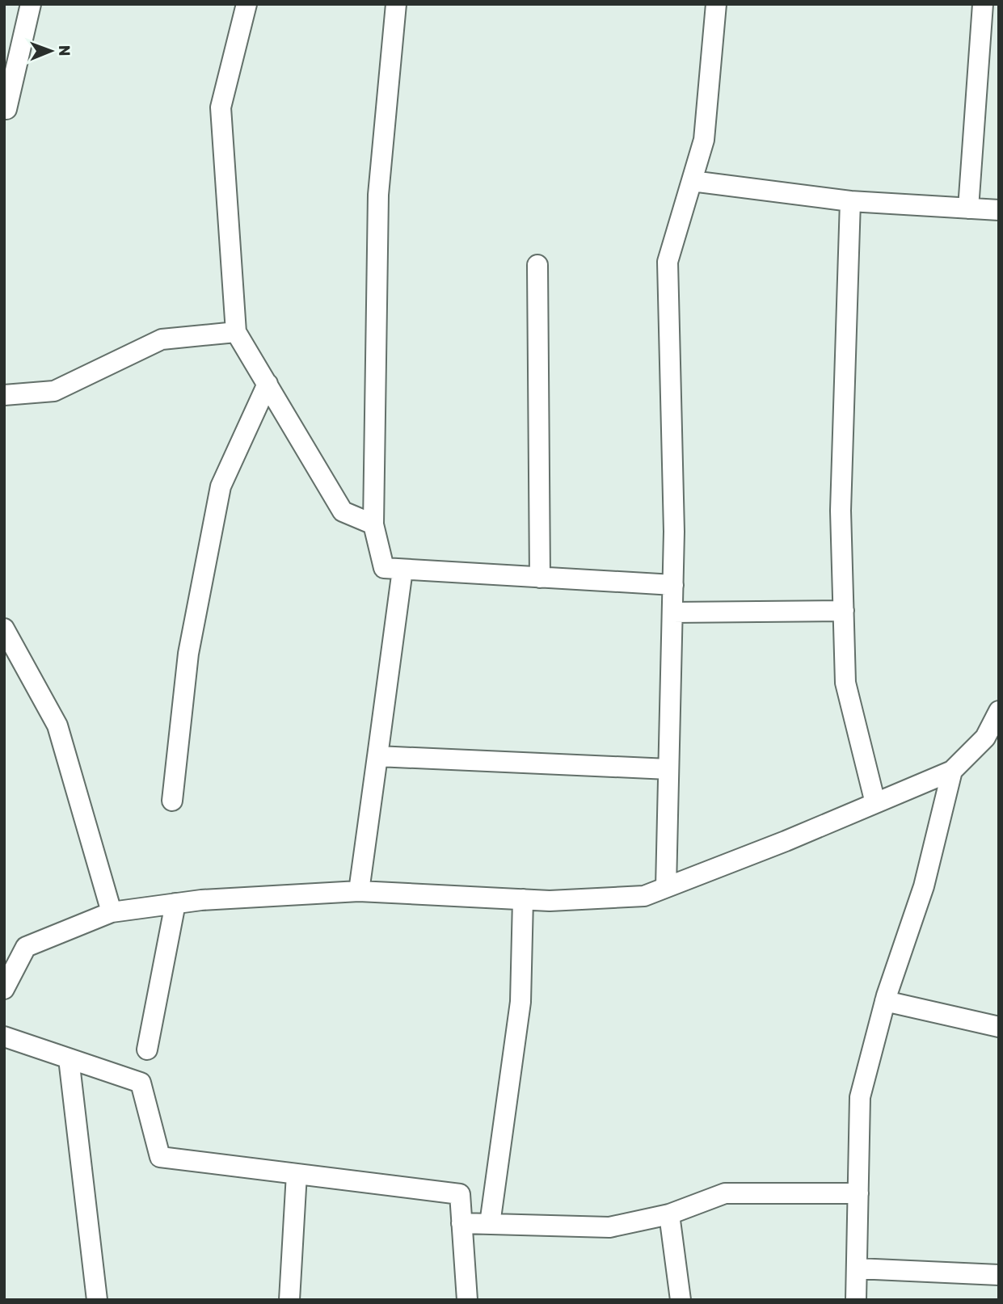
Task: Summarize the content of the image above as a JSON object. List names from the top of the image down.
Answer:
{
  "north": "right"
}
